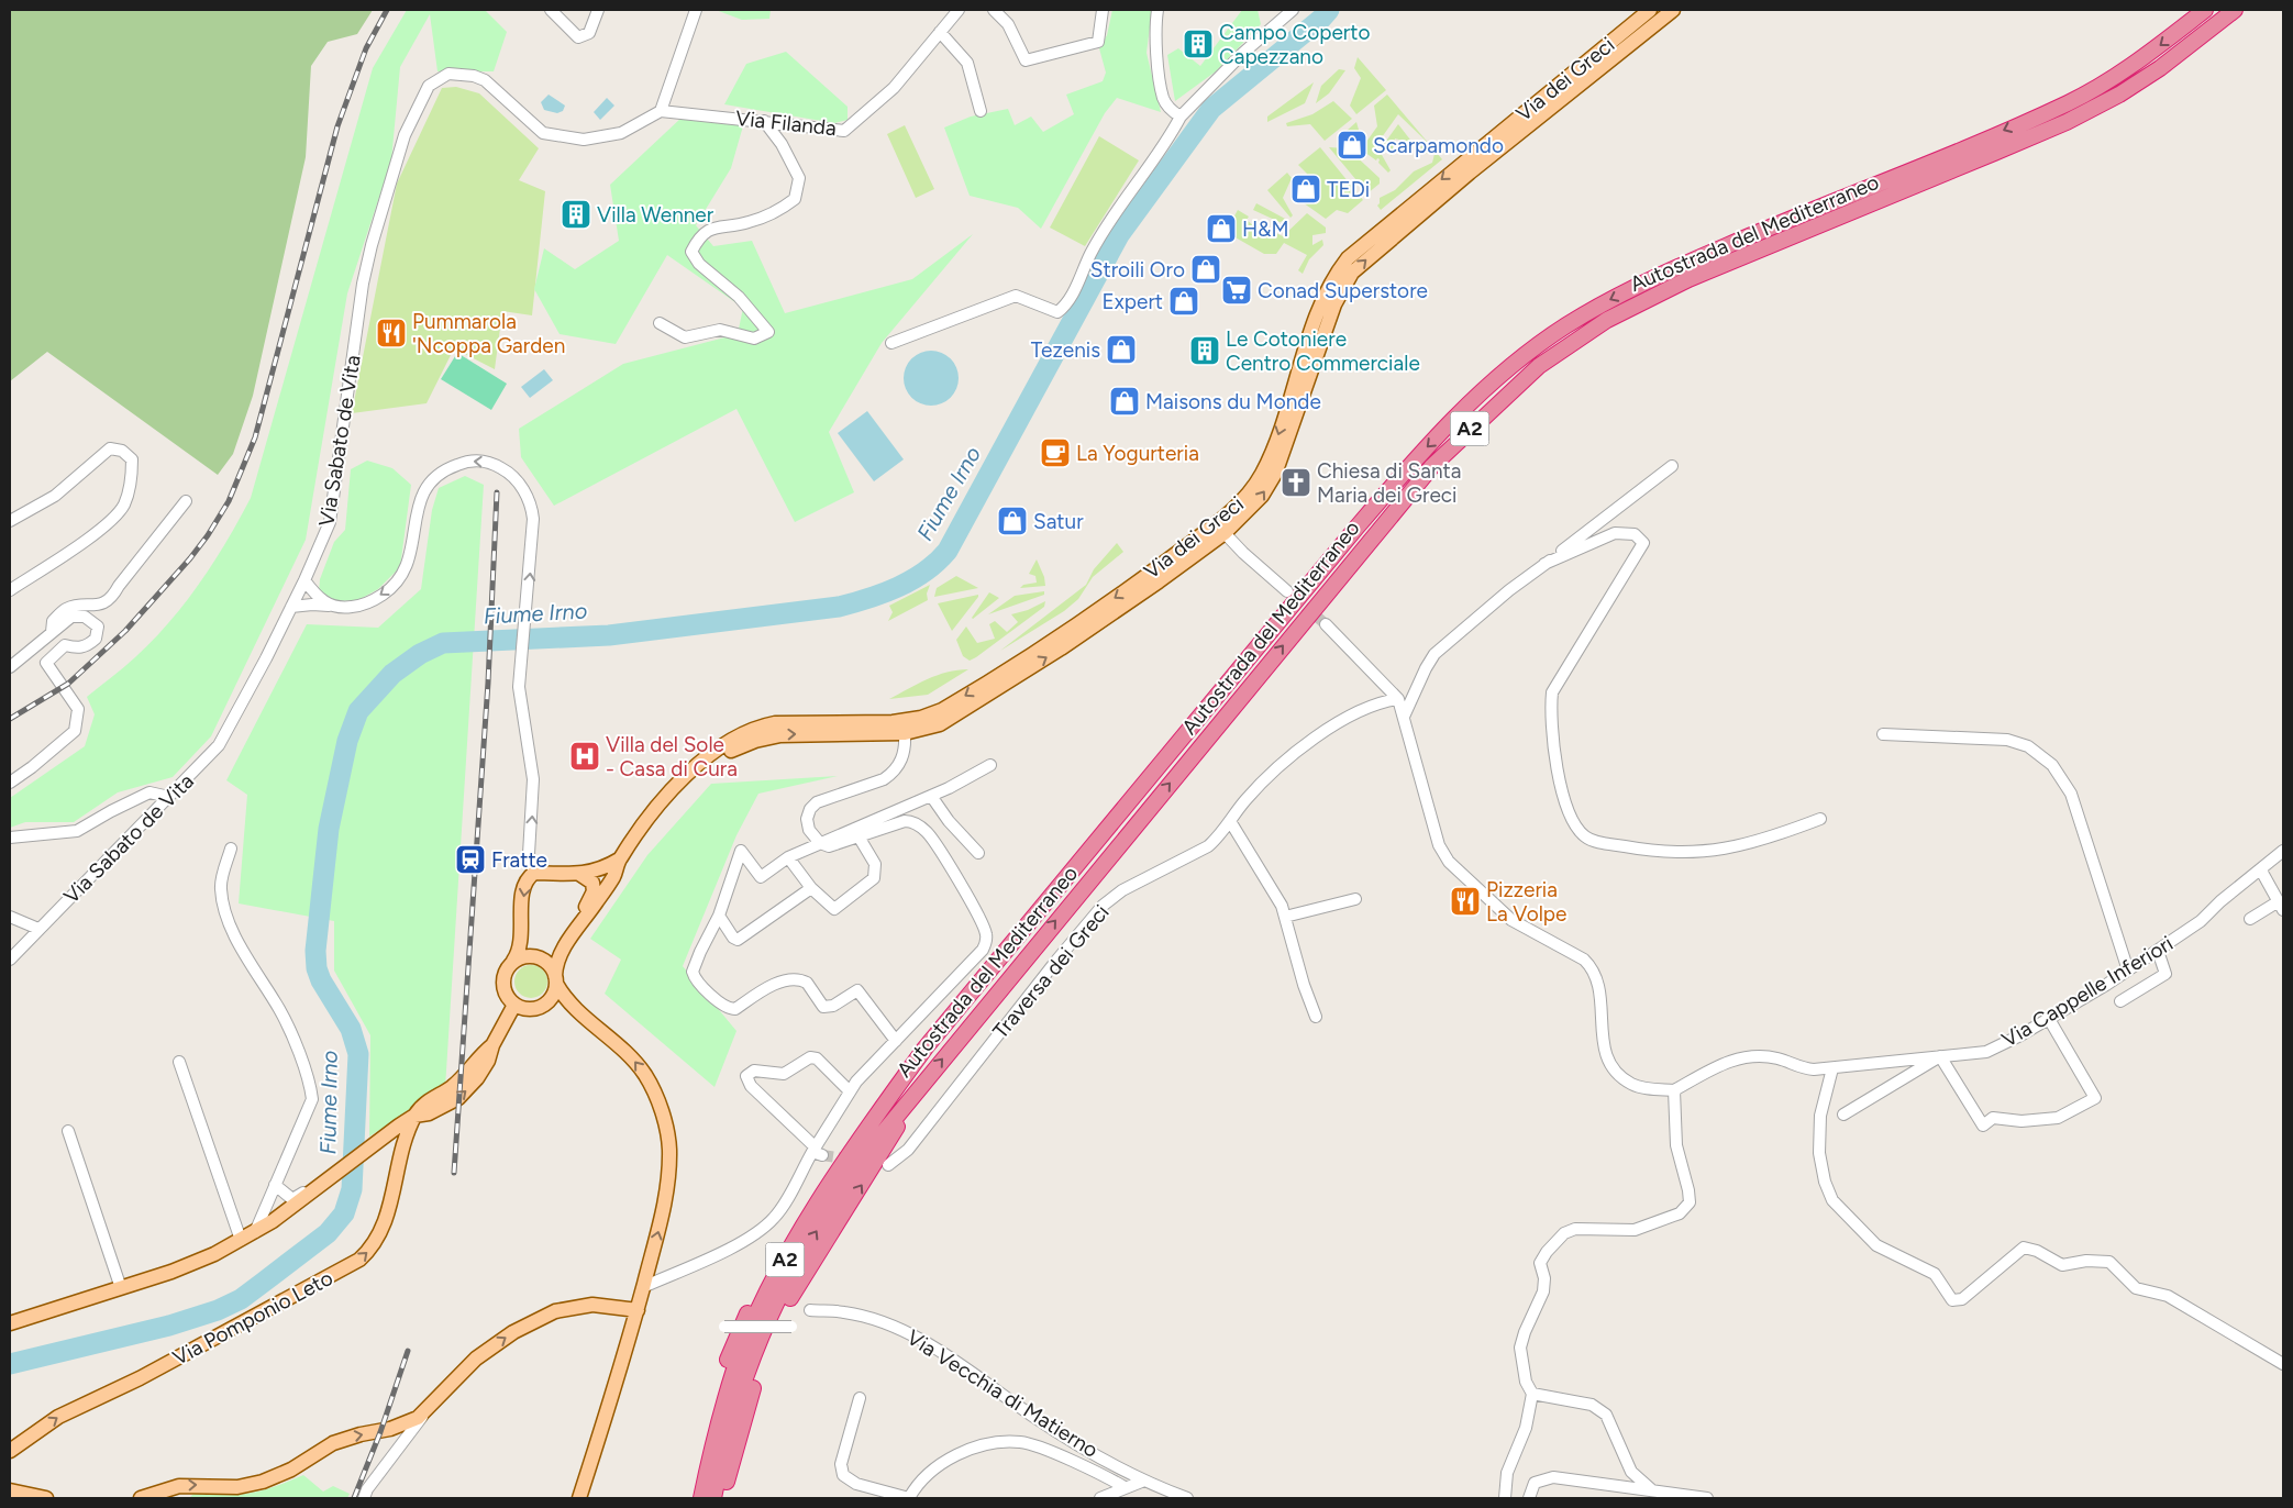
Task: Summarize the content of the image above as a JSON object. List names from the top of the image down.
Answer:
{
  "streets": {
    "highway": ["Autostrada del Mediterraneo", "A2"],
    "main road": ["Via dei Greci", "Via Pomponio Leto"],
    "street": [
      "Via Filanda",
      "Via Sabato de Vita",
      "Traversa dei Greci",
      "Via Cappelle Inferiori",
      "Via Vecchia di Matierno"
    ]
  },
  "crossings": [
    ["Via Filanda", "Via Sabato de Vita"],
    ["Autostrada del Mediterraneo", "A2"]
  ],
  "water": ["Fiume Irno"],
  "places": {
    "building": ["Campo Coperto Capezzano", "Villa Wenner", "Le Cotoniere Centro Commerciale"],
    "shop": [
      "Scarpamondo",
      "TEDi",
      "H&M",
      "Stroili Oro",
      "Expert",
      "Tezenis",
      "Maisons du Monde",
      "Satur"
    ],
    "supermarket": ["Conad Superstore"],
    "restaurant": ["Pummarola 'Ncoppa Garden", "Pizzeria La Volpe"],
    "cafe": ["La Yogurteria"],
    "church": ["Chiesa di Santa Maria dei Greci"],
    "hospital": ["Villa del Sole - Casa di Cura"],
    "station": ["Fratte"]
  }
}
